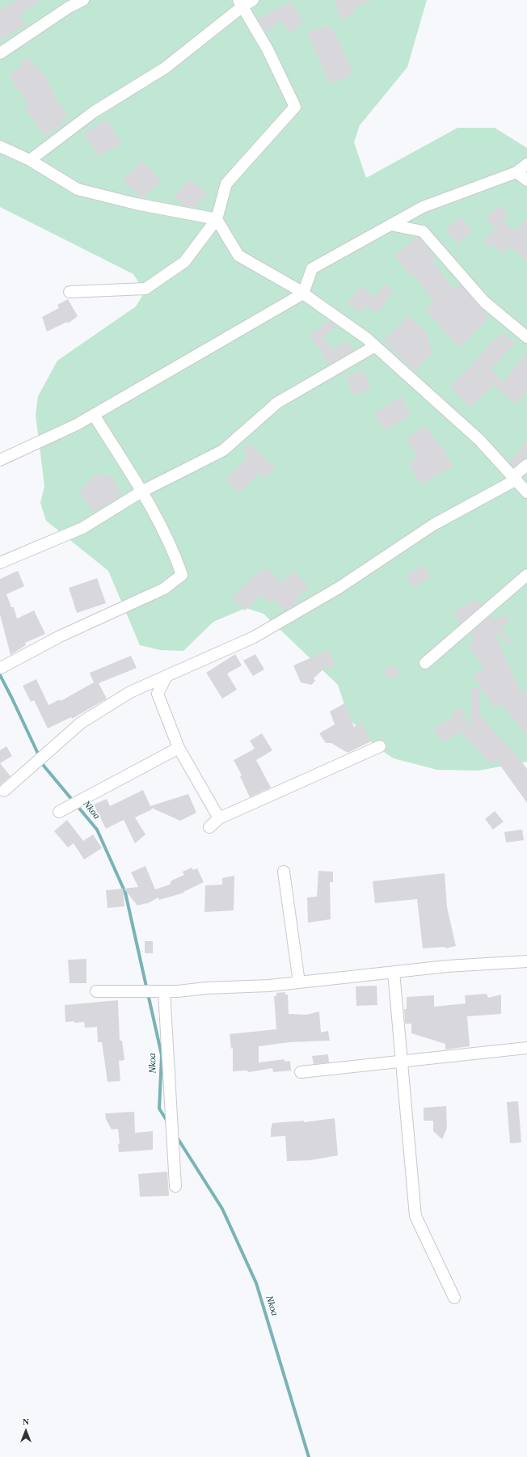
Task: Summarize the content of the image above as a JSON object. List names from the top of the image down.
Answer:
{
  "water": ["Nkoa"],
  "north": "top"
}
